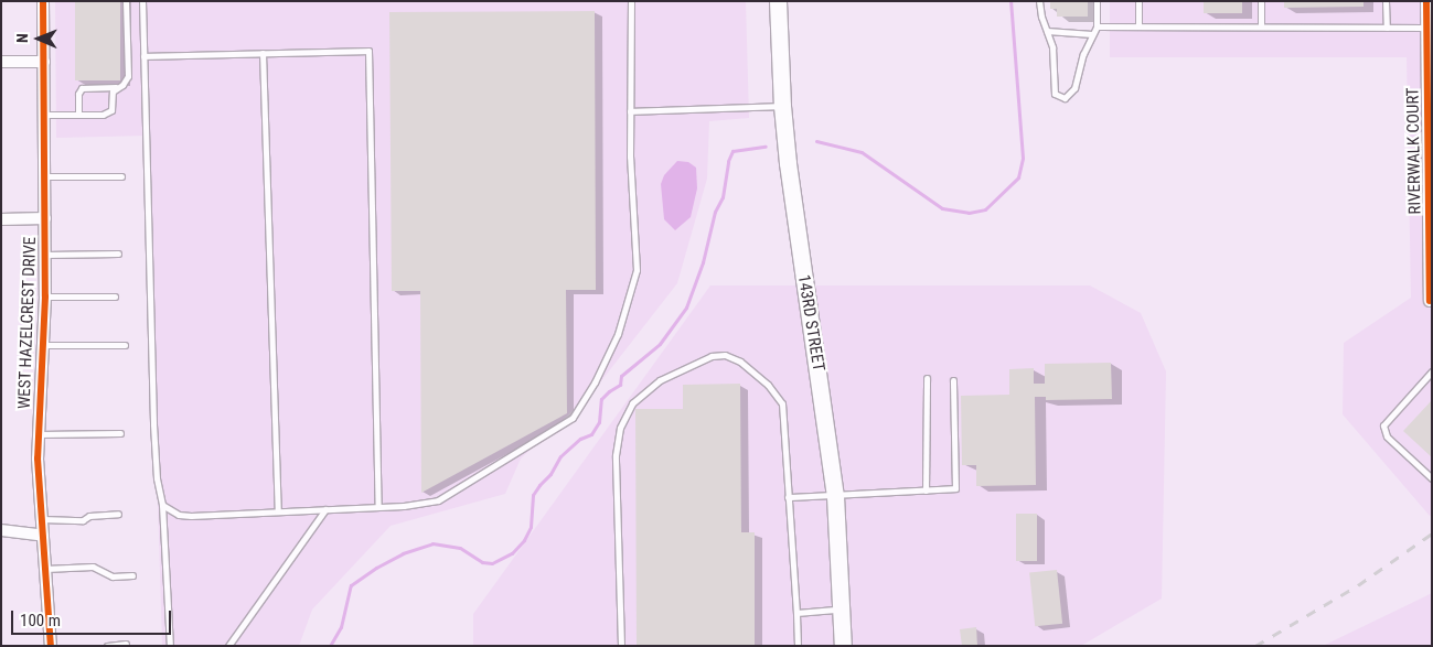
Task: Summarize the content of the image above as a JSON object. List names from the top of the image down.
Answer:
{
  "streets": {
    "main road": ["143RD STREET"],
    "street": ["RIVERWALK COURT", "WEST HAZELCREST DRIVE"]
  },
  "scale_bar": "100 m",
  "north": "left"
}
